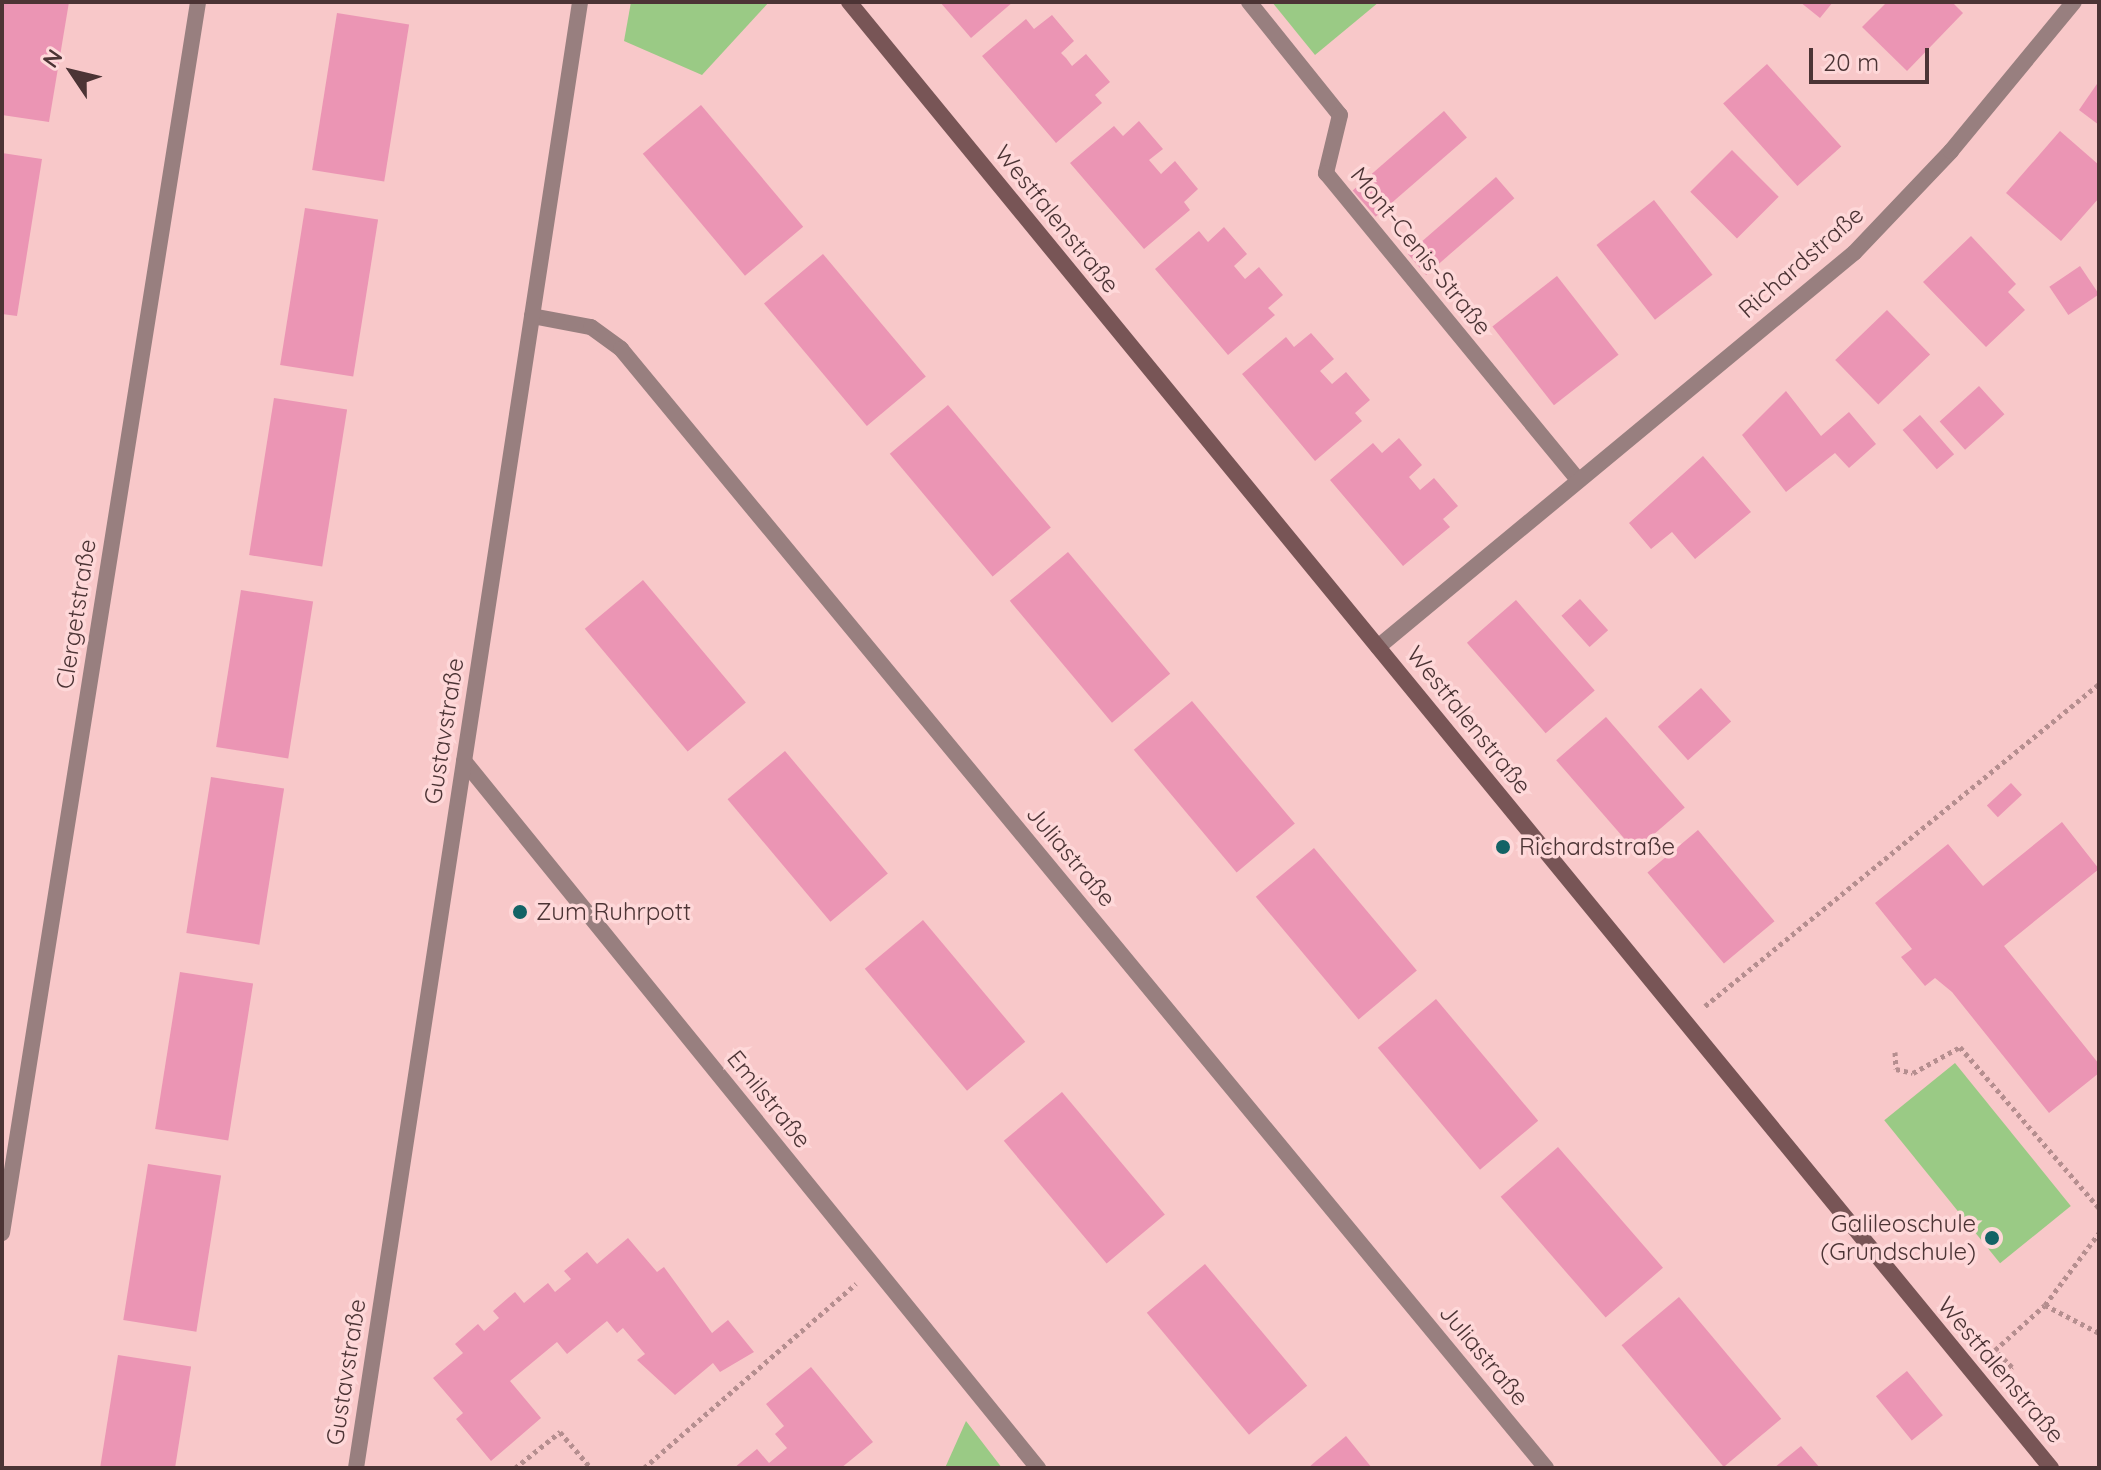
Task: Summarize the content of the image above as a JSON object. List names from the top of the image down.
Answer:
{
  "streets": {
    "street": [
      "Westfalenstraße",
      "Mont-Cenis-Straße",
      "Richardstraße",
      "Clergetstraße",
      "Gustavstraße",
      "Juliastraße",
      "Emilstraße"
    ]
  },
  "crossings": [
    ["Westfalenstraße", "Richardstraße"],
    ["Mont-Cenis-Straße", "Richardstraße"],
    ["Gustavstraße", "Juliastraße"],
    ["Gustavstraße", "Emilstraße"]
  ],
  "places": ["Richardstraße", "Zum Ruhrpott", "Galileoschule (Grundschule)"],
  "scale_bar": "20 m",
  "north": "top left"
}
